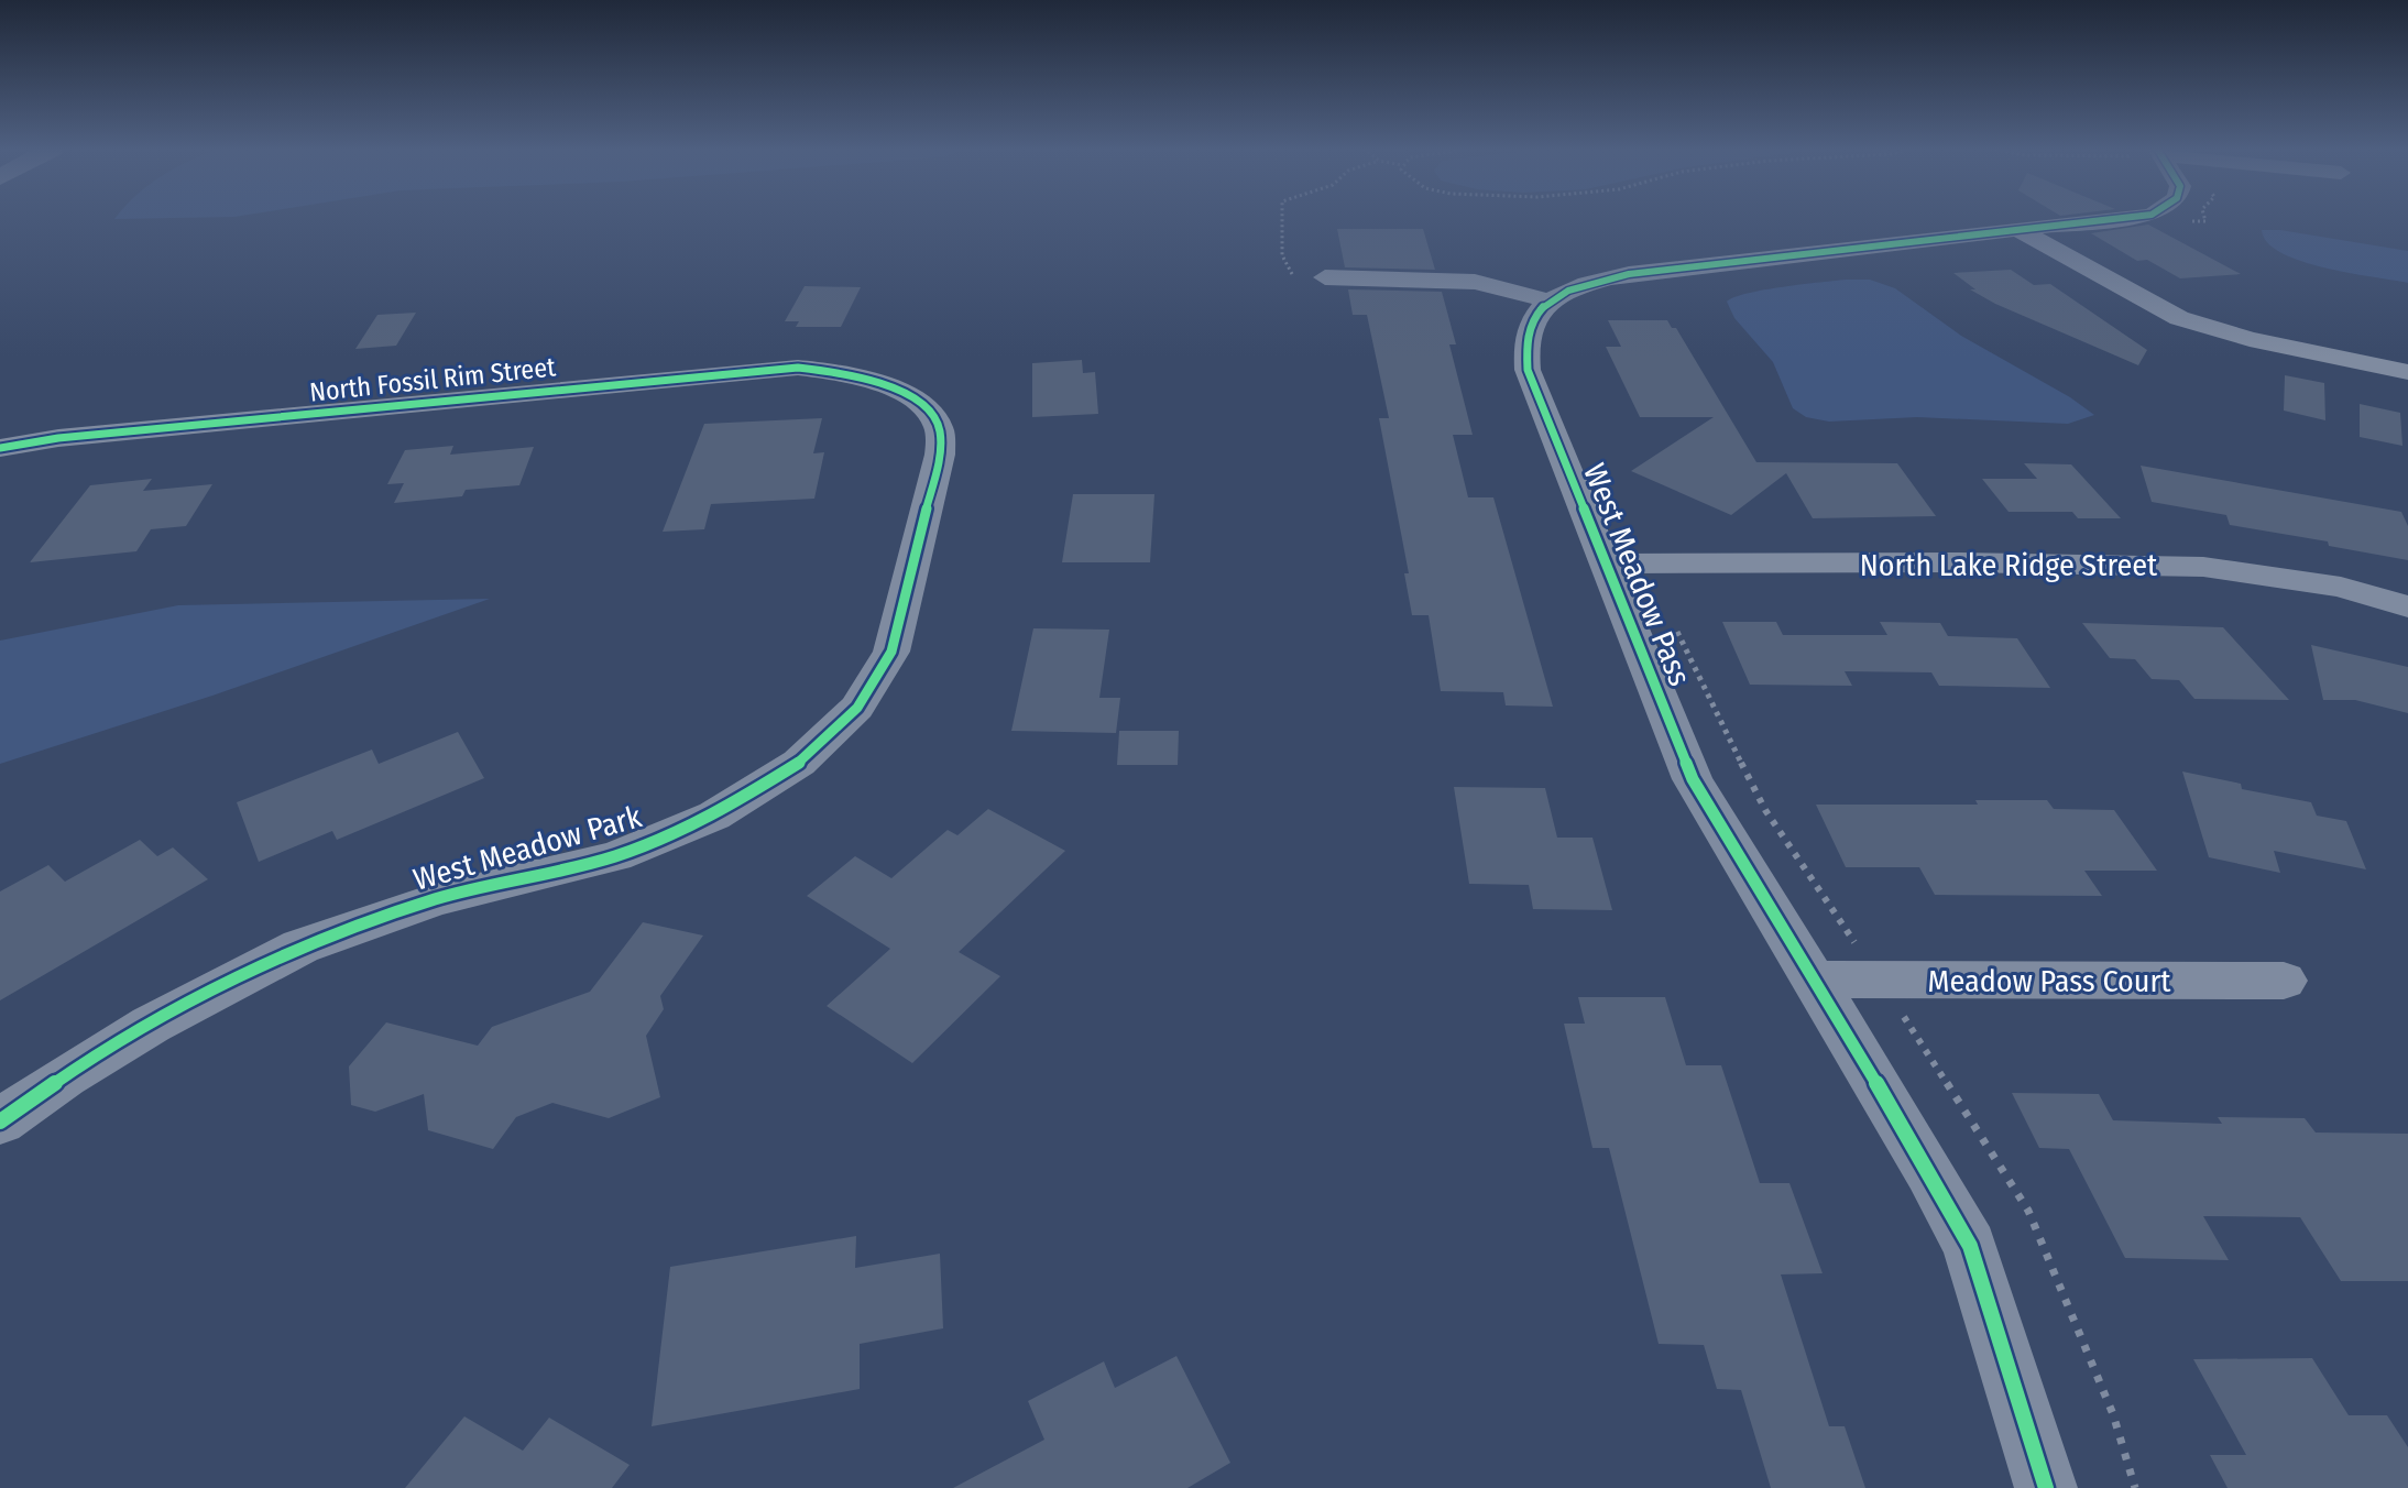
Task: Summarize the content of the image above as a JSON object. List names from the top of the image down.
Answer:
{
  "streets": {
    "street": [
      "North Fossil Rim Street",
      "North Lake Ridge Street",
      "West Meadow Pass",
      "West Meadow Park",
      "Meadow Pass Court"
    ]
  },
  "crossings": [
    ["North Fossil Rim Street", "West Meadow Park"],
    ["North Lake Ridge Street", "West Meadow Pass"],
    ["West Meadow Pass", "Meadow Pass Court"]
  ]
}
